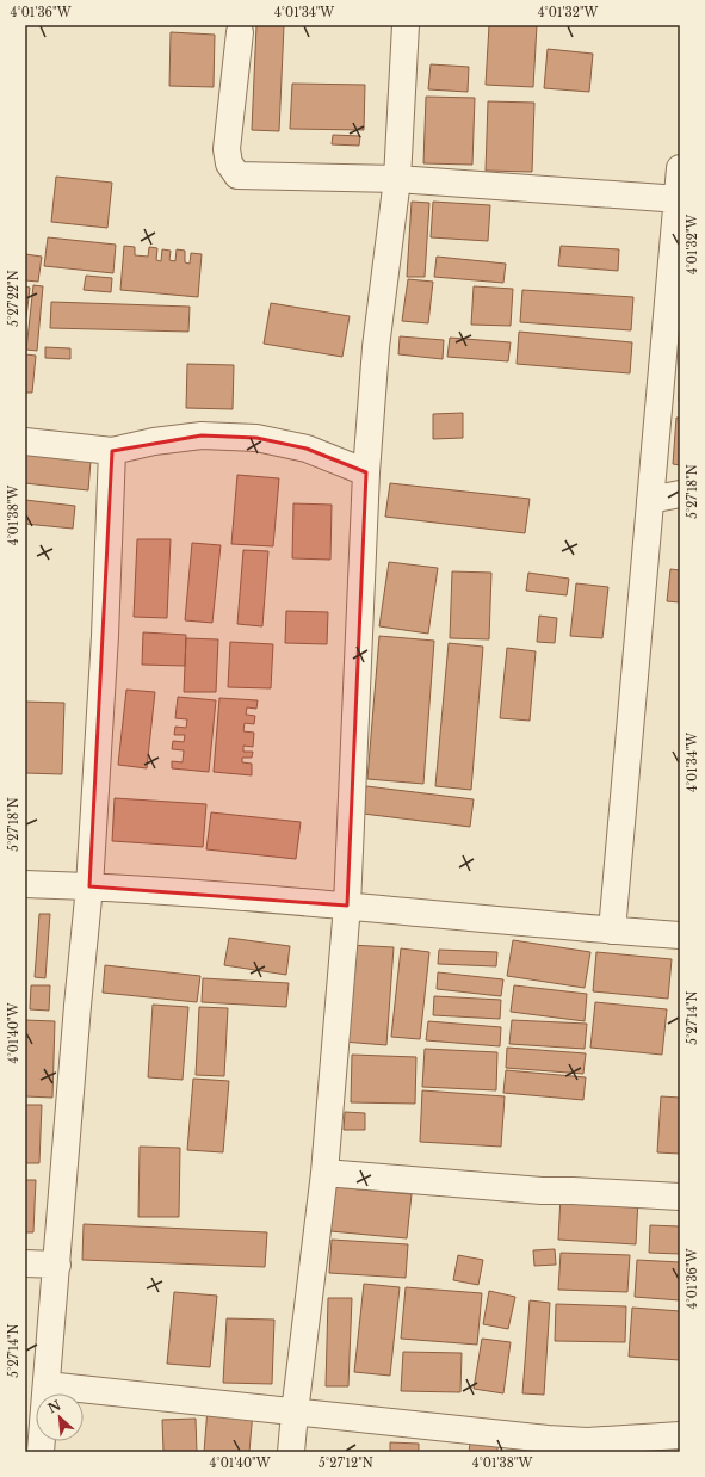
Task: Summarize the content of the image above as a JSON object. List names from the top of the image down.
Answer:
{
  "north": "top left",
  "coordinates": [
    "4°01'36\"W",
    "4°01'34\"W",
    "4°01'32\"W",
    "5°27'22\"N",
    "5°27'18\"N",
    "4°01'38\"W",
    "5°27'14\"N",
    "4°01'40\"W",
    "5°27'12\"N"
  ]
}
